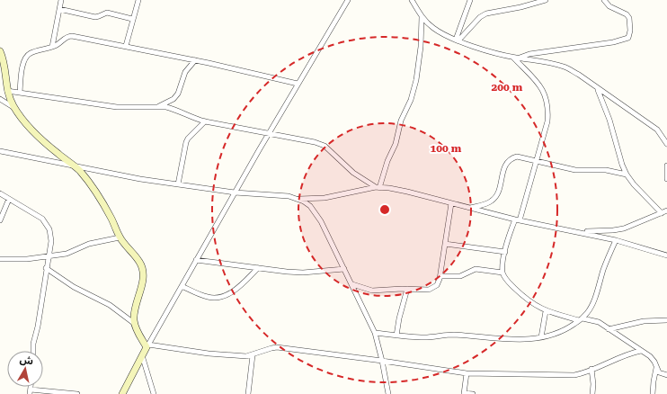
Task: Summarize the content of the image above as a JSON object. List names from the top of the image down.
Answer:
{
  "north": "top",
  "rings": ["200 m", "100 m"]
}
